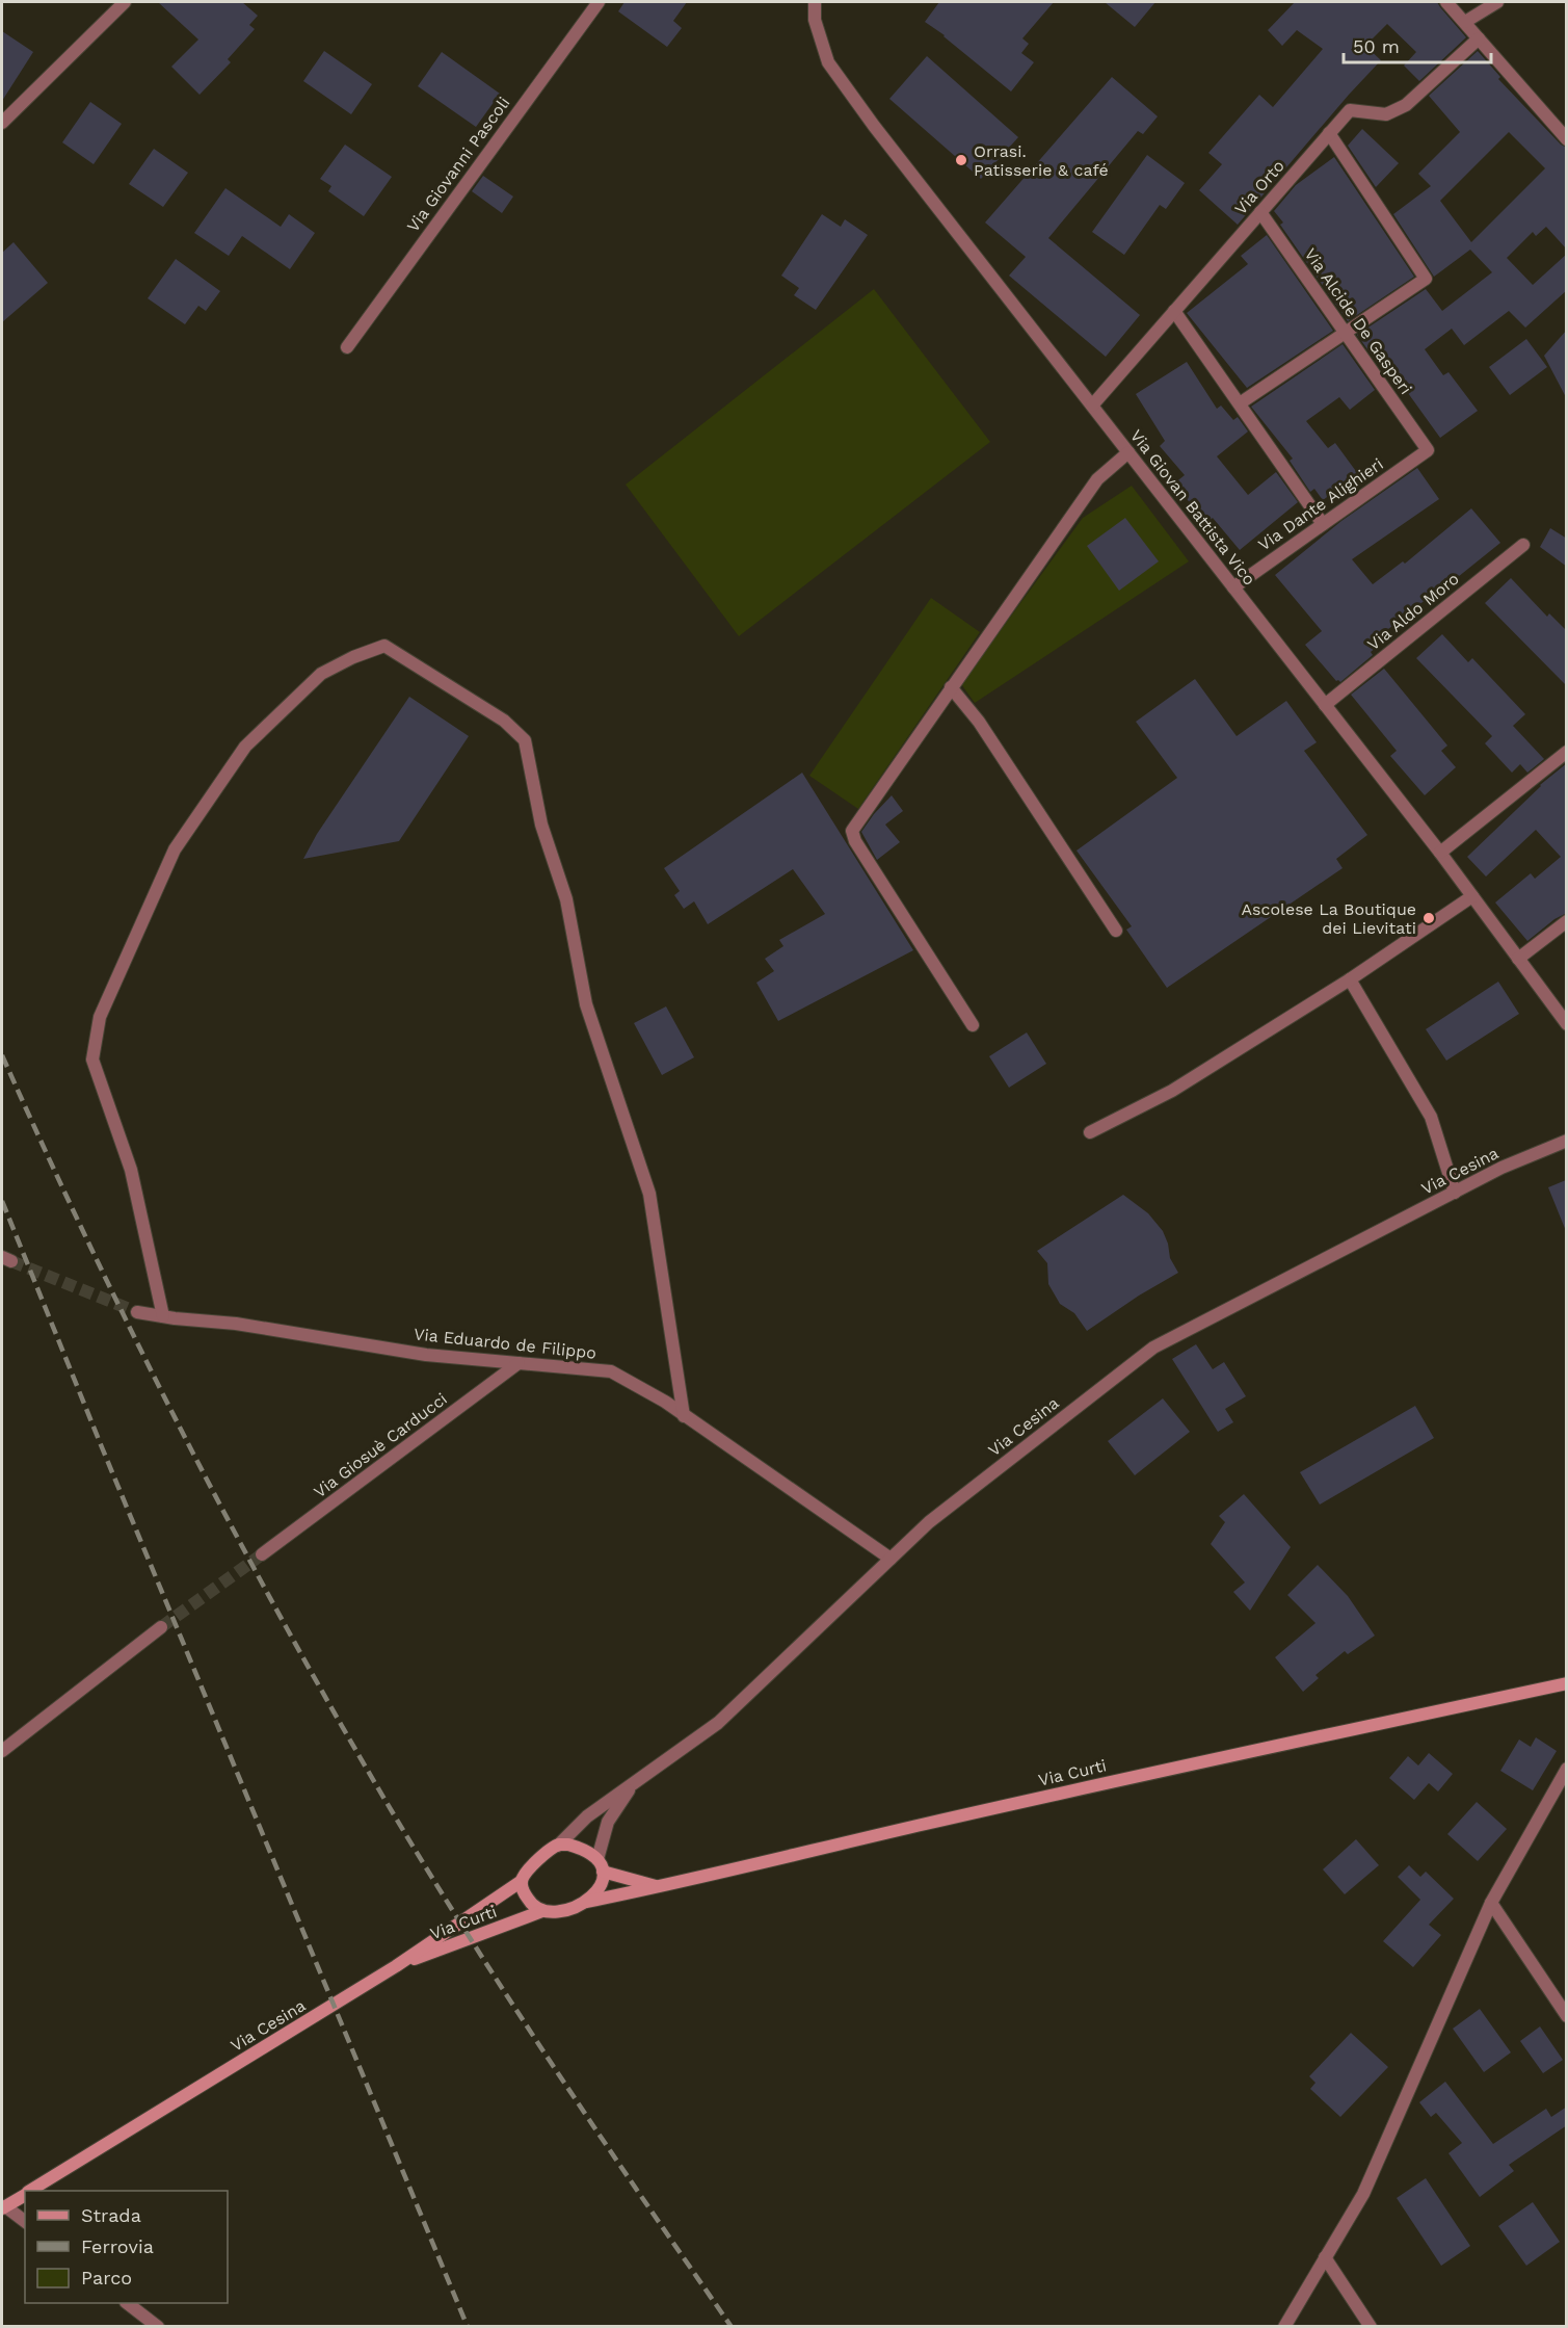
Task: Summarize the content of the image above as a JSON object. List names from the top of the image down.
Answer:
{
  "streets": {
    "main road": ["Via Cesina", "Via Curti"],
    "street": [
      "Via Giovanni Pascoli",
      "Via Orto",
      "Via Alcide De Gasperi",
      "Via Dante Alighieri",
      "Via Giovan Battista Vico",
      "Via Aldo Moro",
      "Via Eduardo de Filippo",
      "Via Giosuè Carducci"
    ]
  },
  "crossings": [
    ["Via Orto", "Via Alcide De Gasperi"],
    ["Via Orto", "Via Giovan Battista Vico"],
    ["Via Alcide De Gasperi", "Via Dante Alighieri"],
    ["Via Dante Alighieri", "Via Giovan Battista Vico"],
    ["Via Giovan Battista Vico", "Via Aldo Moro"],
    ["Via Cesina", "Via Eduardo de Filippo"],
    ["Via Cesina", "Via Curti"],
    ["Via Eduardo de Filippo", "Via Giosuè Carducci"]
  ],
  "places": ["Orrasi. Patisserie & café", "Ascolese La Boutique dei Lievitati"],
  "legend": ["Strada", "Ferrovia", "Parco"],
  "scale_bar": "50 m"
}
